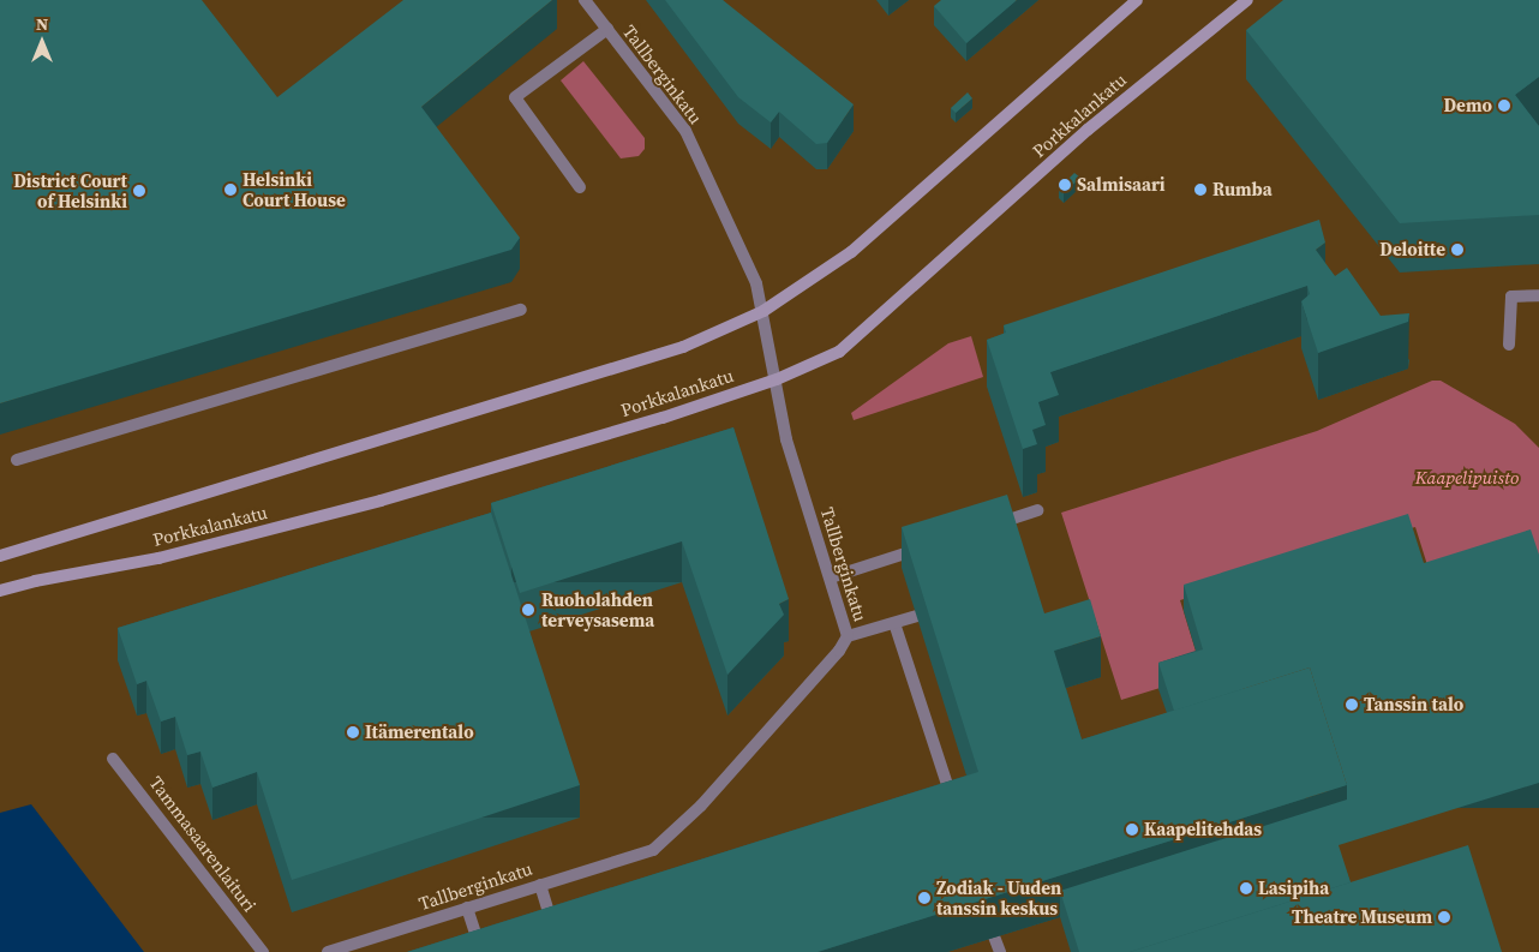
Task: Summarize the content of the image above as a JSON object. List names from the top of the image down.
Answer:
{
  "streets": {
    "main road": ["Porkkalankatu"],
    "street": ["Tallberginkatu", "Tammasaarenlaituri"]
  },
  "crossings": [
    ["Tallberginkatu", "Porkkalankatu"]
  ],
  "parks": ["Kaapelipuisto"],
  "places": [
    "Demo",
    "Salmisaari",
    "Helsinki Court House",
    "Rumba",
    "District Court of Helsinki",
    "Deloitte",
    "Ruoholahden terveysasema",
    "Tanssin talo",
    "Itämerentalo",
    "Kaapelitehdas",
    "Lasipiha",
    "Zodiak - Uuden tanssin keskus",
    "Theatre Museum"
  ],
  "north": "top"
}
